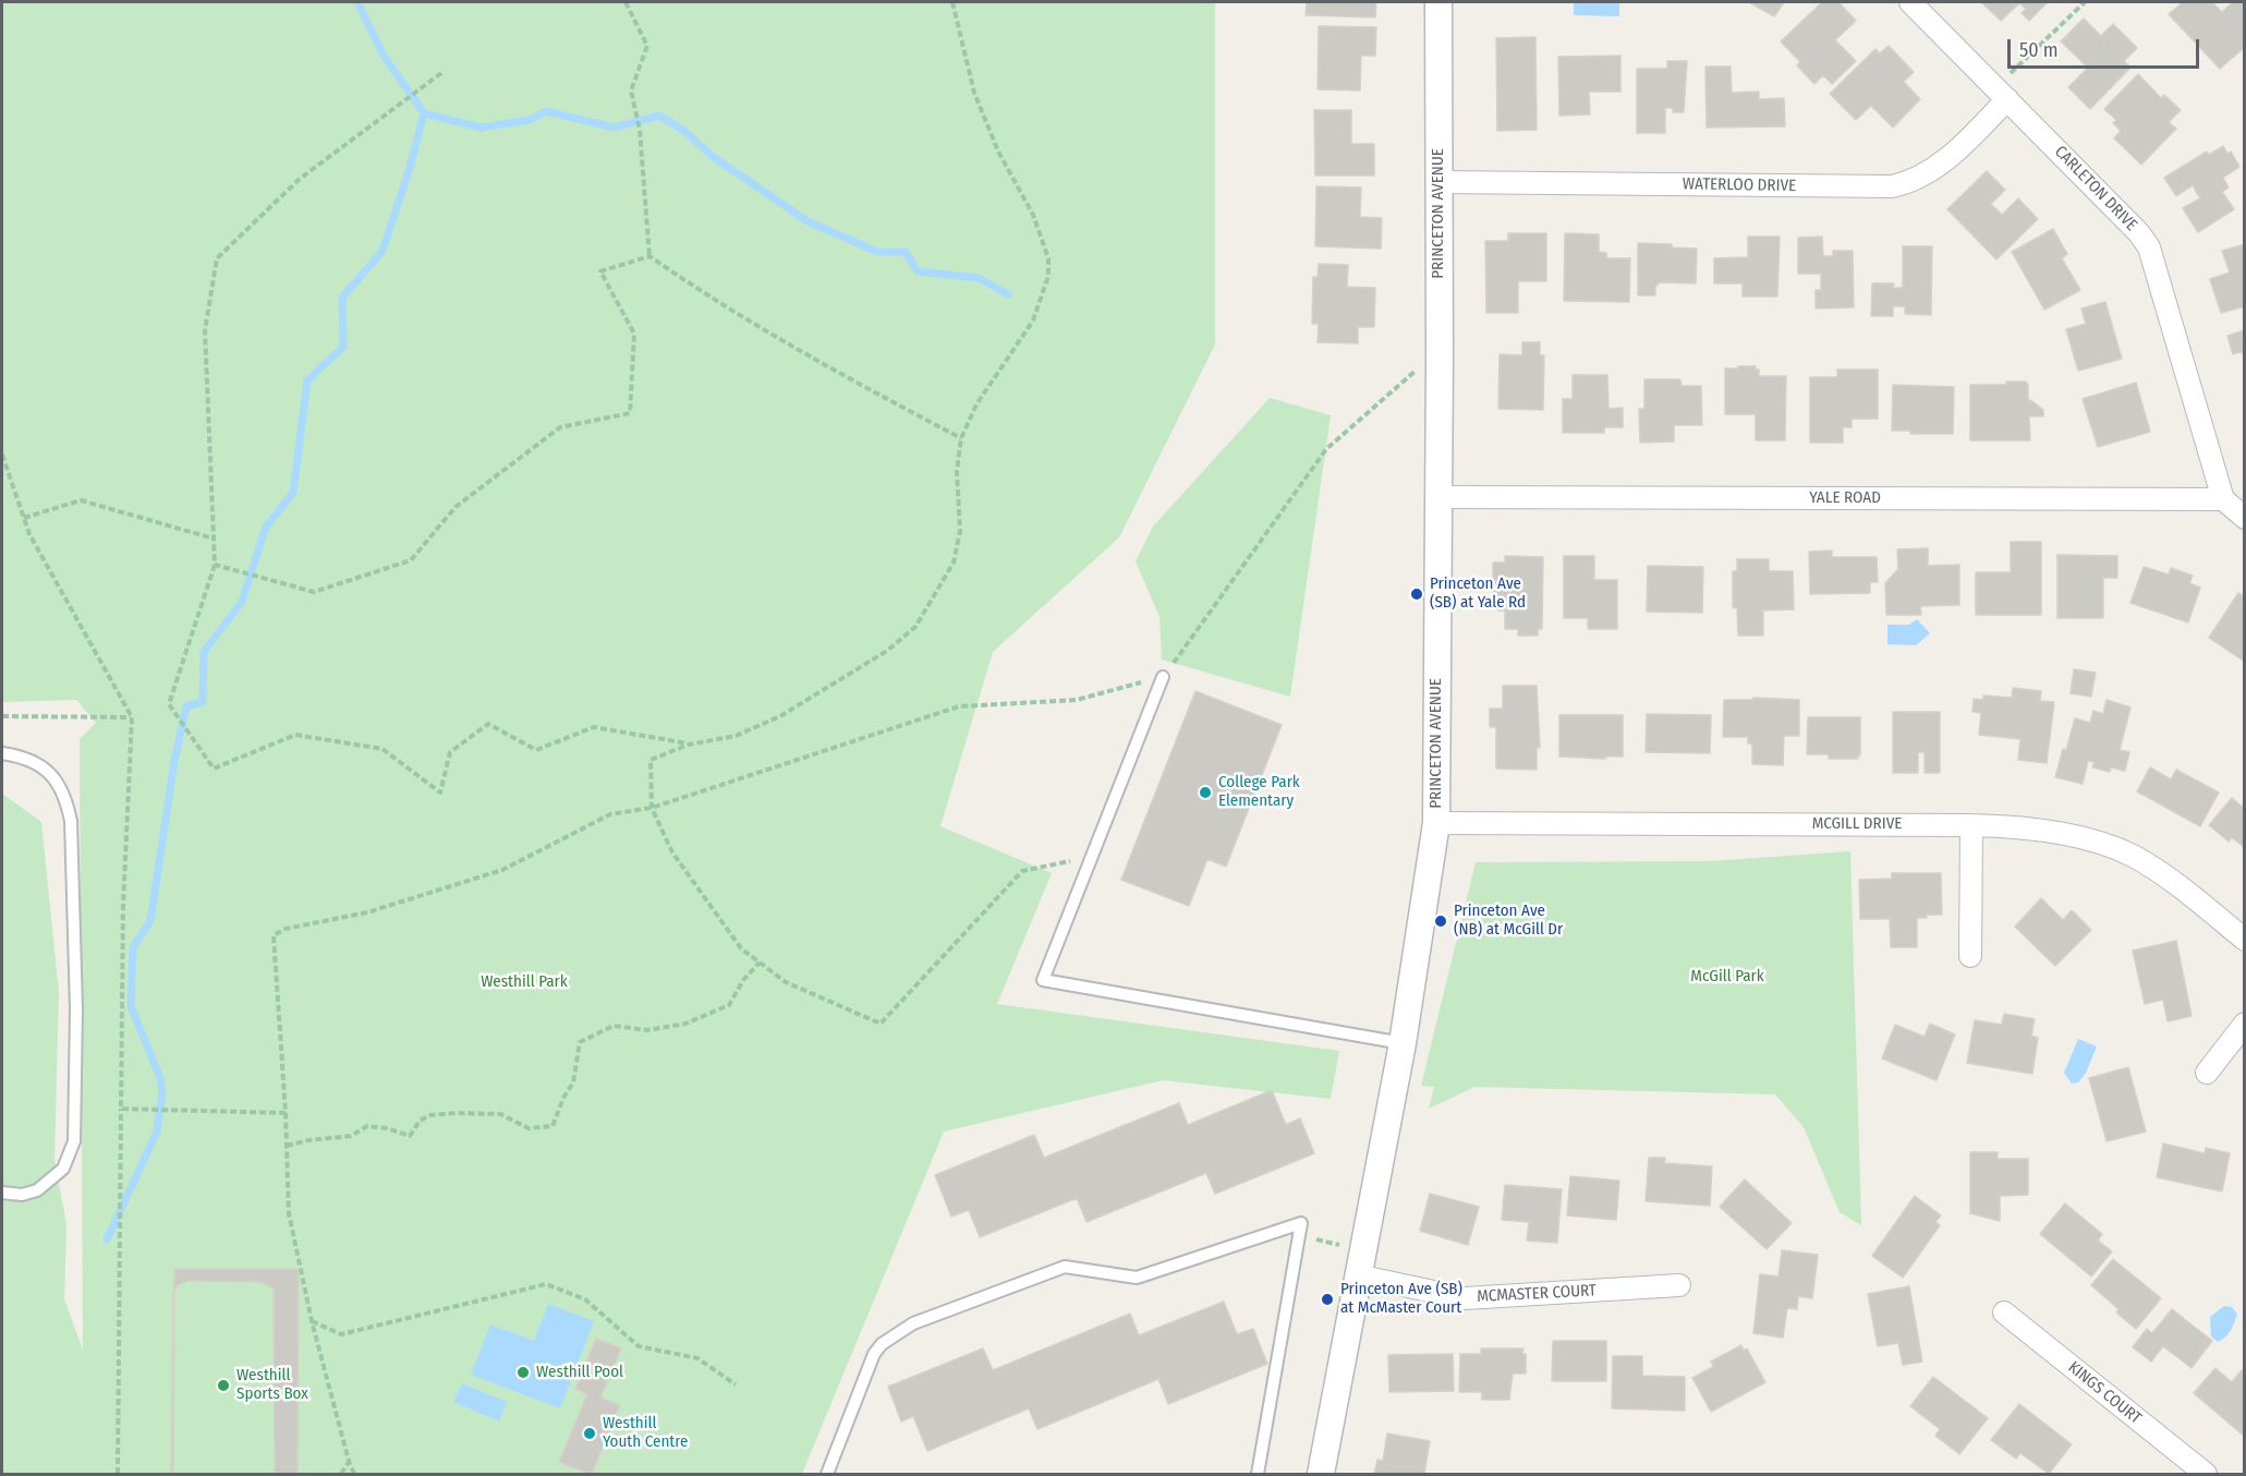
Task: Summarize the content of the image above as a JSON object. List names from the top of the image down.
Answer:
{
  "streets": {
    "street": [
      "WATERLOO DRIVE",
      "CARLETON DRIVE",
      "PRINCETON AVENUE",
      "YALE ROAD",
      "MCGILL DRIVE",
      "MCMASTER COURT",
      "KINGS COURT"
    ]
  },
  "crossings": [
    ["WATERLOO DRIVE", "CARLETON DRIVE"],
    ["WATERLOO DRIVE", "PRINCETON AVENUE"],
    ["CARLETON DRIVE", "YALE ROAD"],
    ["PRINCETON AVENUE", "YALE ROAD"],
    ["PRINCETON AVENUE", "MCGILL DRIVE"],
    ["PRINCETON AVENUE", "MCMASTER COURT"]
  ],
  "parks": ["McGill Park", "Westhill Park"],
  "places": [
    "Princeton Ave (SB) at Yale Rd",
    "College Park Elementary",
    "Princeton Ave (NB) at McGill Dr",
    "Princeton Ave (SB) at McMaster Court",
    "Westhill Pool",
    "Westhill Sports Box",
    "Westhill Youth Centre"
  ],
  "scale_bar": "50 m"
}
